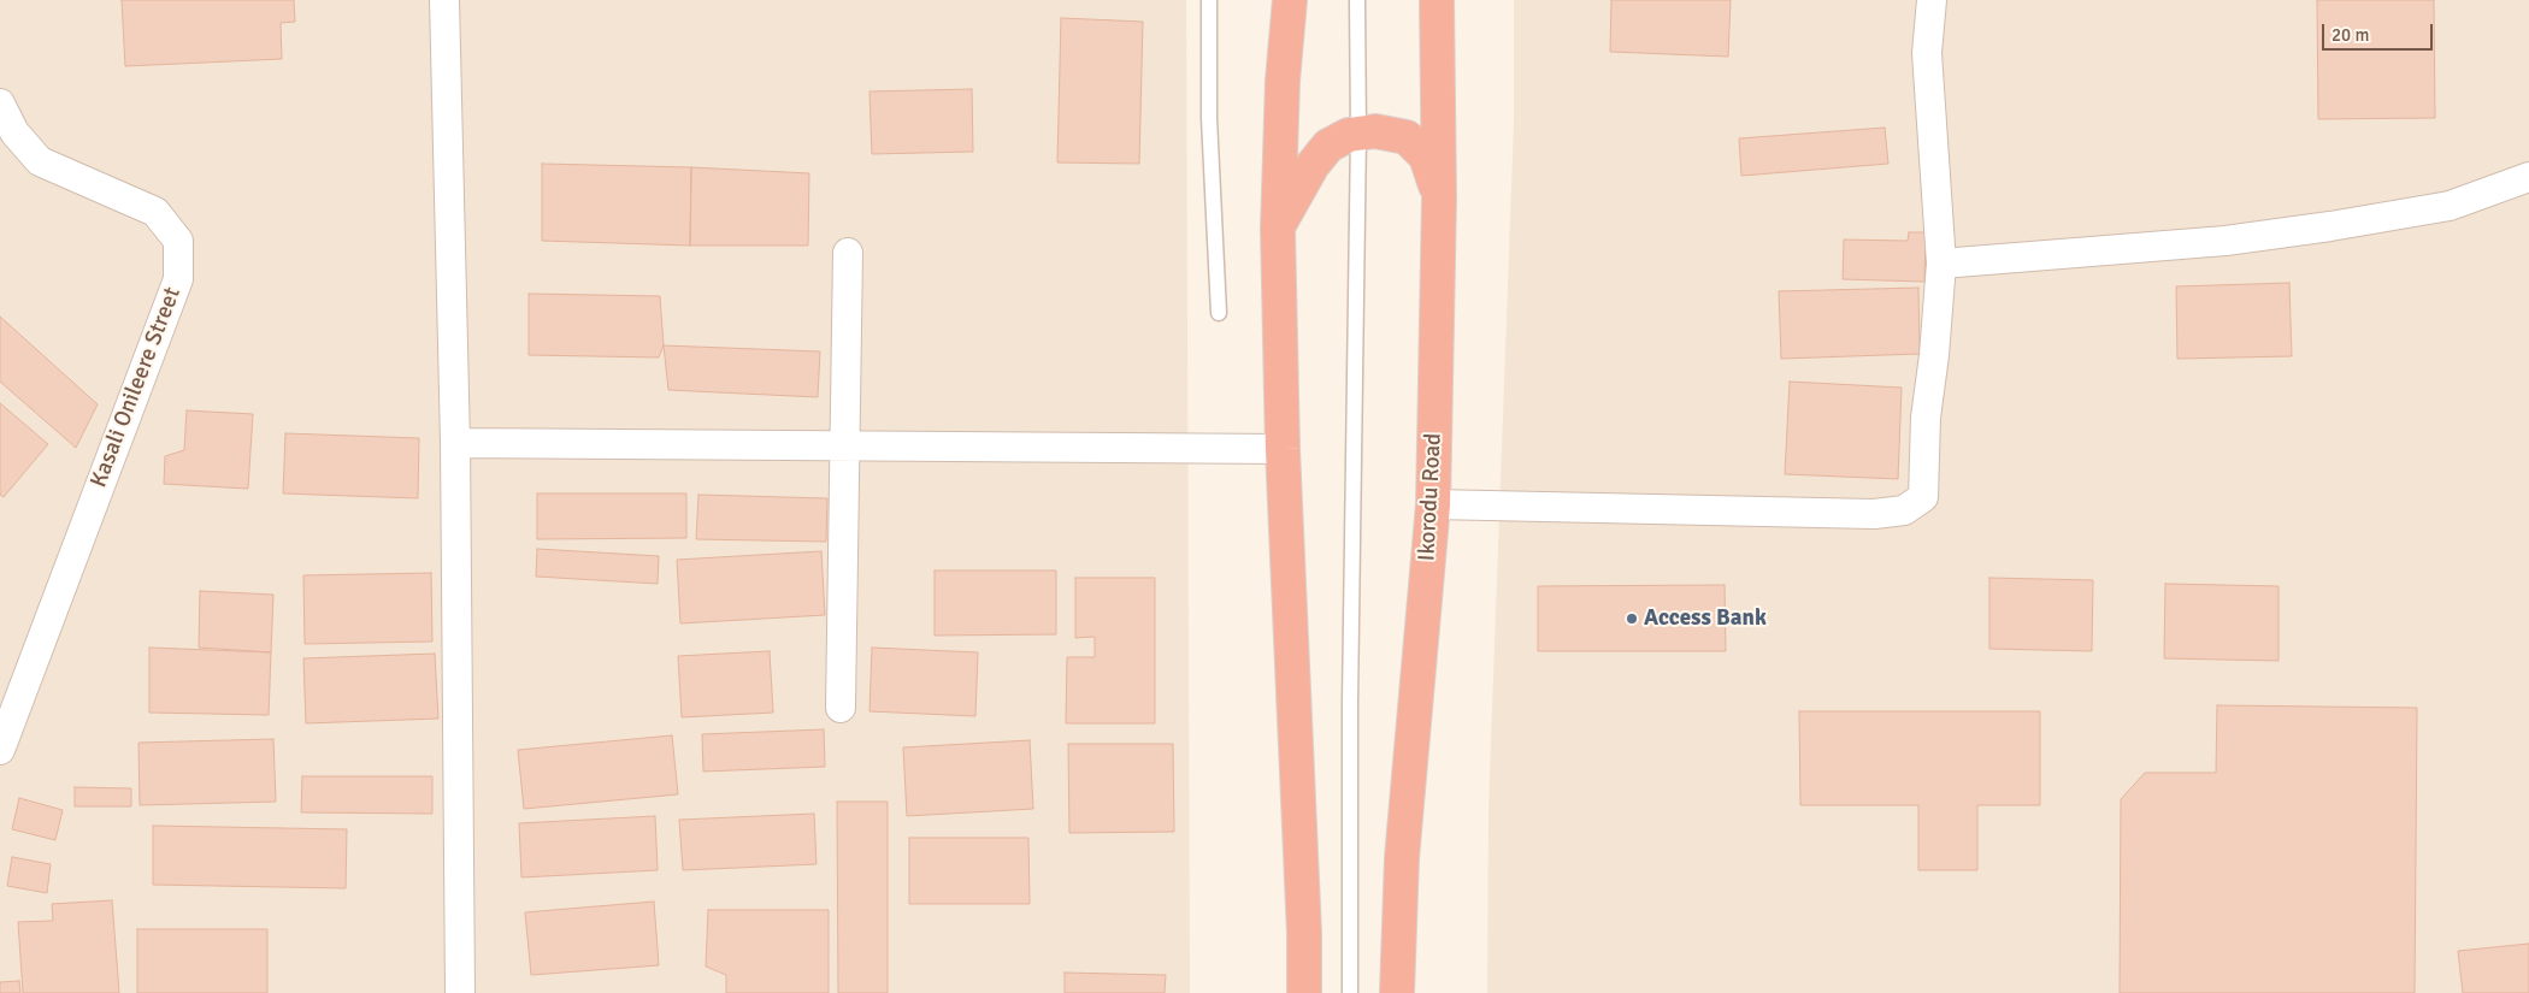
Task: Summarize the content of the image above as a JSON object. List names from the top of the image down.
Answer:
{
  "streets": {
    "highway": ["Ikorodu Road"],
    "street": ["Kasali Onileere Street"]
  },
  "places": ["Access Bank"],
  "scale_bar": "20 m"
}
